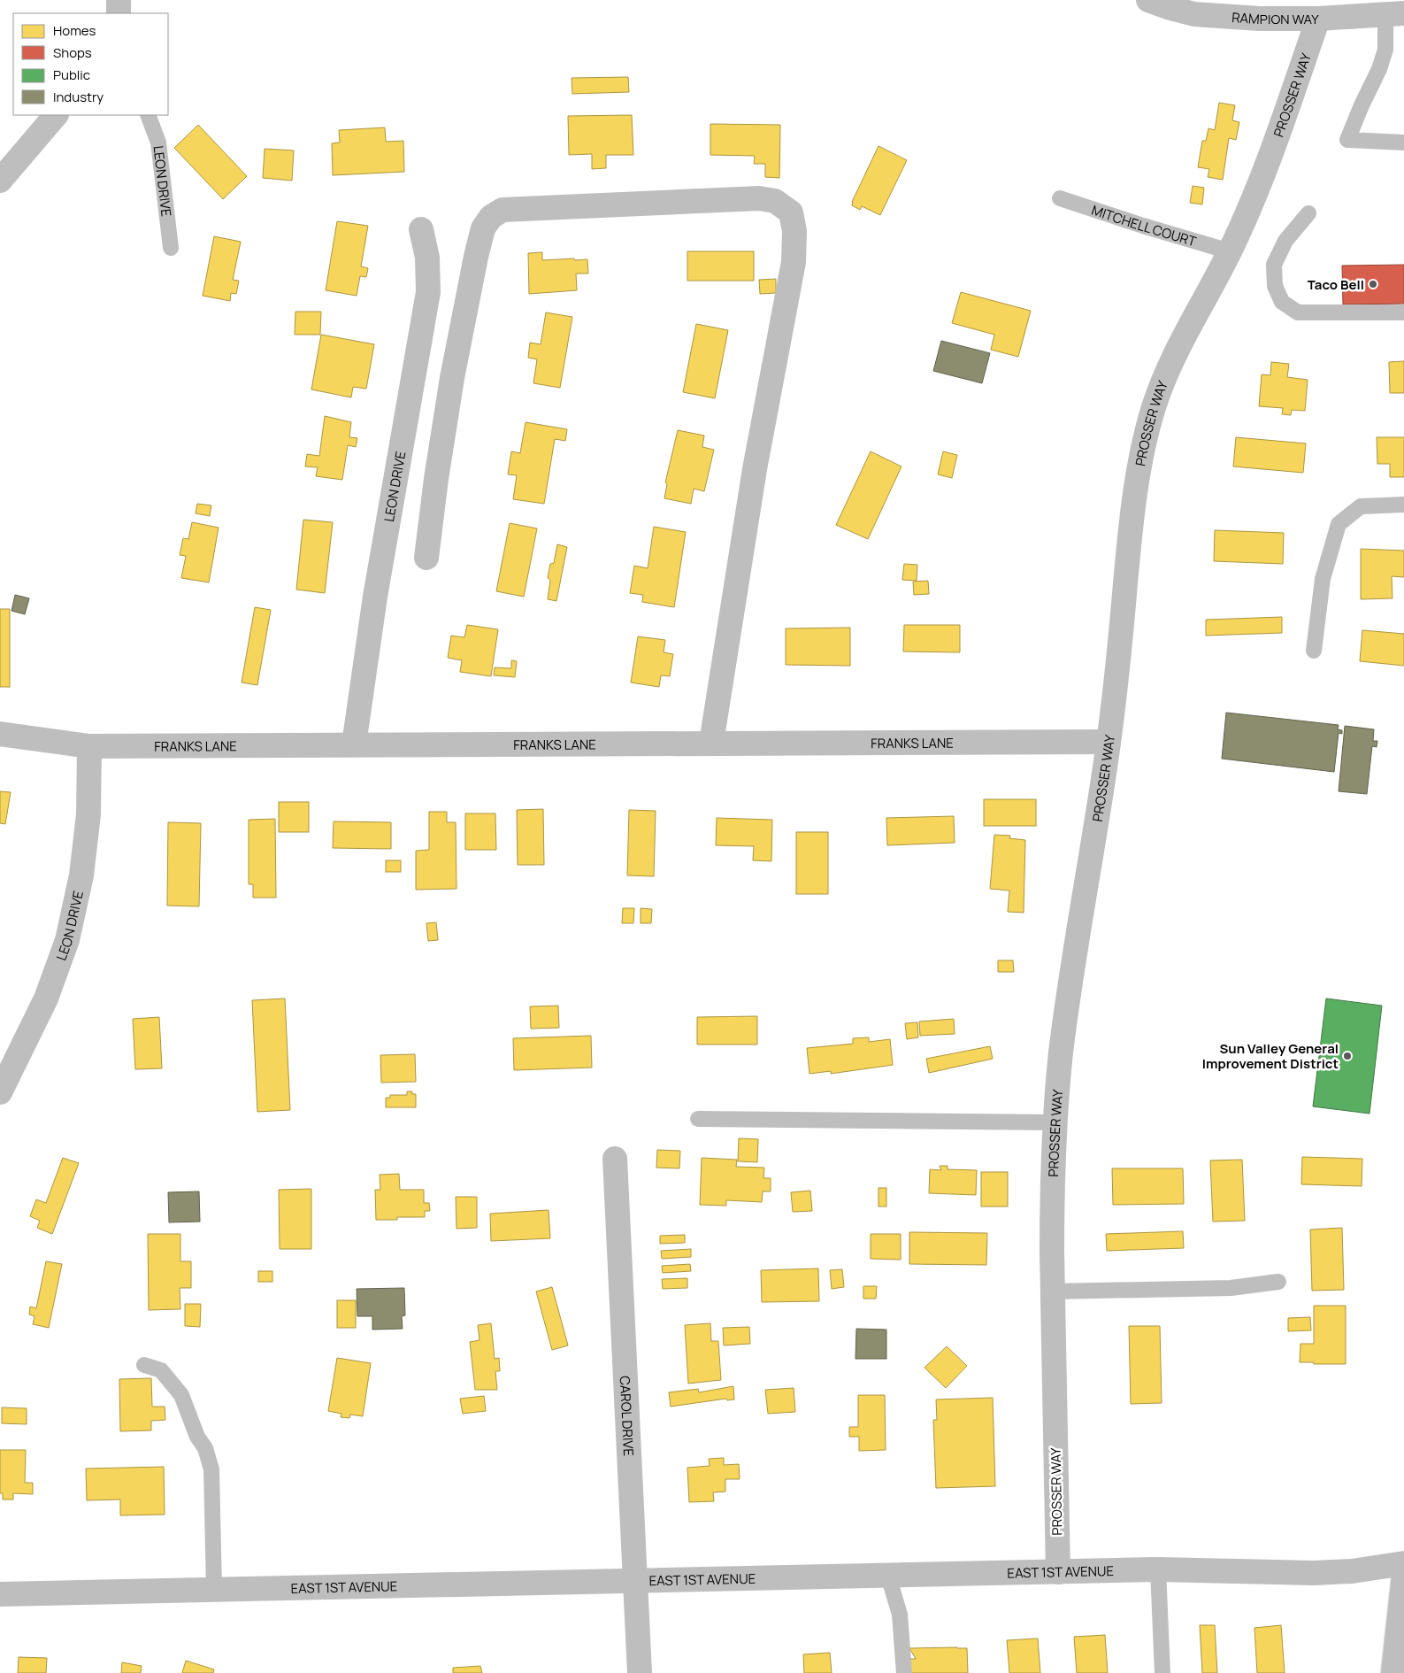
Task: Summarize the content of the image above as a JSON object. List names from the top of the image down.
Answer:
{
  "streets": {
    "street": [
      "RAMPION WAY",
      "PROSSER WAY",
      "LEON DRIVE",
      "FRANKS LANE",
      "CAROL DRIVE",
      "EAST 1ST AVENUE"
    ],
    "lane": ["MITCHELL COURT"]
  },
  "crossings": [
    ["RAMPION WAY", "PROSSER WAY"],
    ["PROSSER WAY", "MITCHELL COURT"],
    ["PROSSER WAY", "FRANKS LANE"],
    ["PROSSER WAY", "EAST 1ST AVENUE"],
    ["LEON DRIVE", "FRANKS LANE"],
    ["CAROL DRIVE", "EAST 1ST AVENUE"]
  ],
  "places": ["Taco Bell", "Sun Valley General Improvement District"],
  "legend": [
    "Homes",
    "Shops",
    "Public",
    "Industry"
  ]
}
